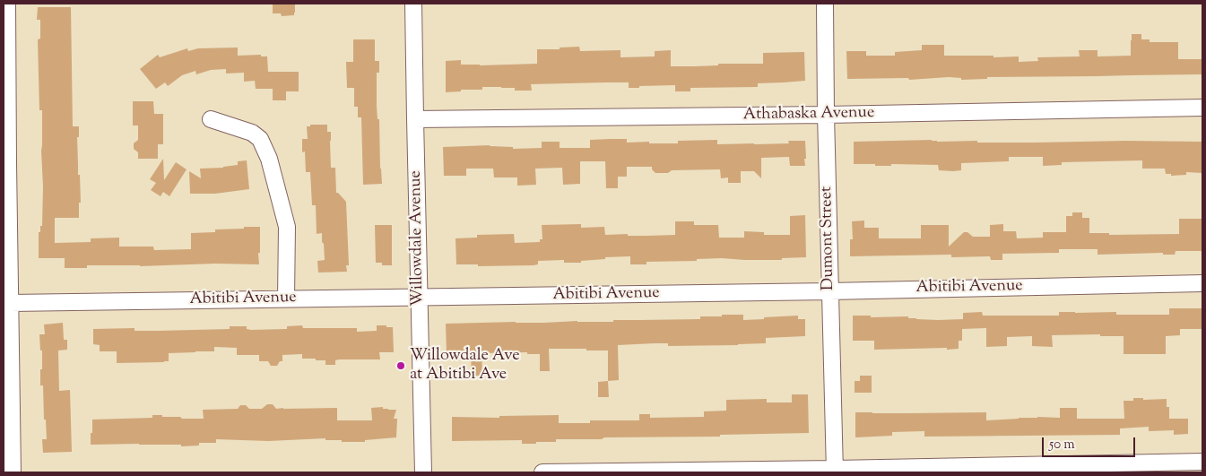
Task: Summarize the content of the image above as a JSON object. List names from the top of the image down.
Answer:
{
  "streets": {
    "street": [
      "Athabaska Avenue",
      "Willowdale Avenue",
      "Dumont Street",
      "Abitibi Avenue"
    ]
  },
  "crossings": [
    ["Athabaska Avenue", "Willowdale Avenue"],
    ["Athabaska Avenue", "Dumont Street"],
    ["Willowdale Avenue", "Abitibi Avenue"],
    ["Dumont Street", "Abitibi Avenue"]
  ],
  "places": ["Willowdale Ave at Abitibi Ave"],
  "scale_bar": "50 m"
}
